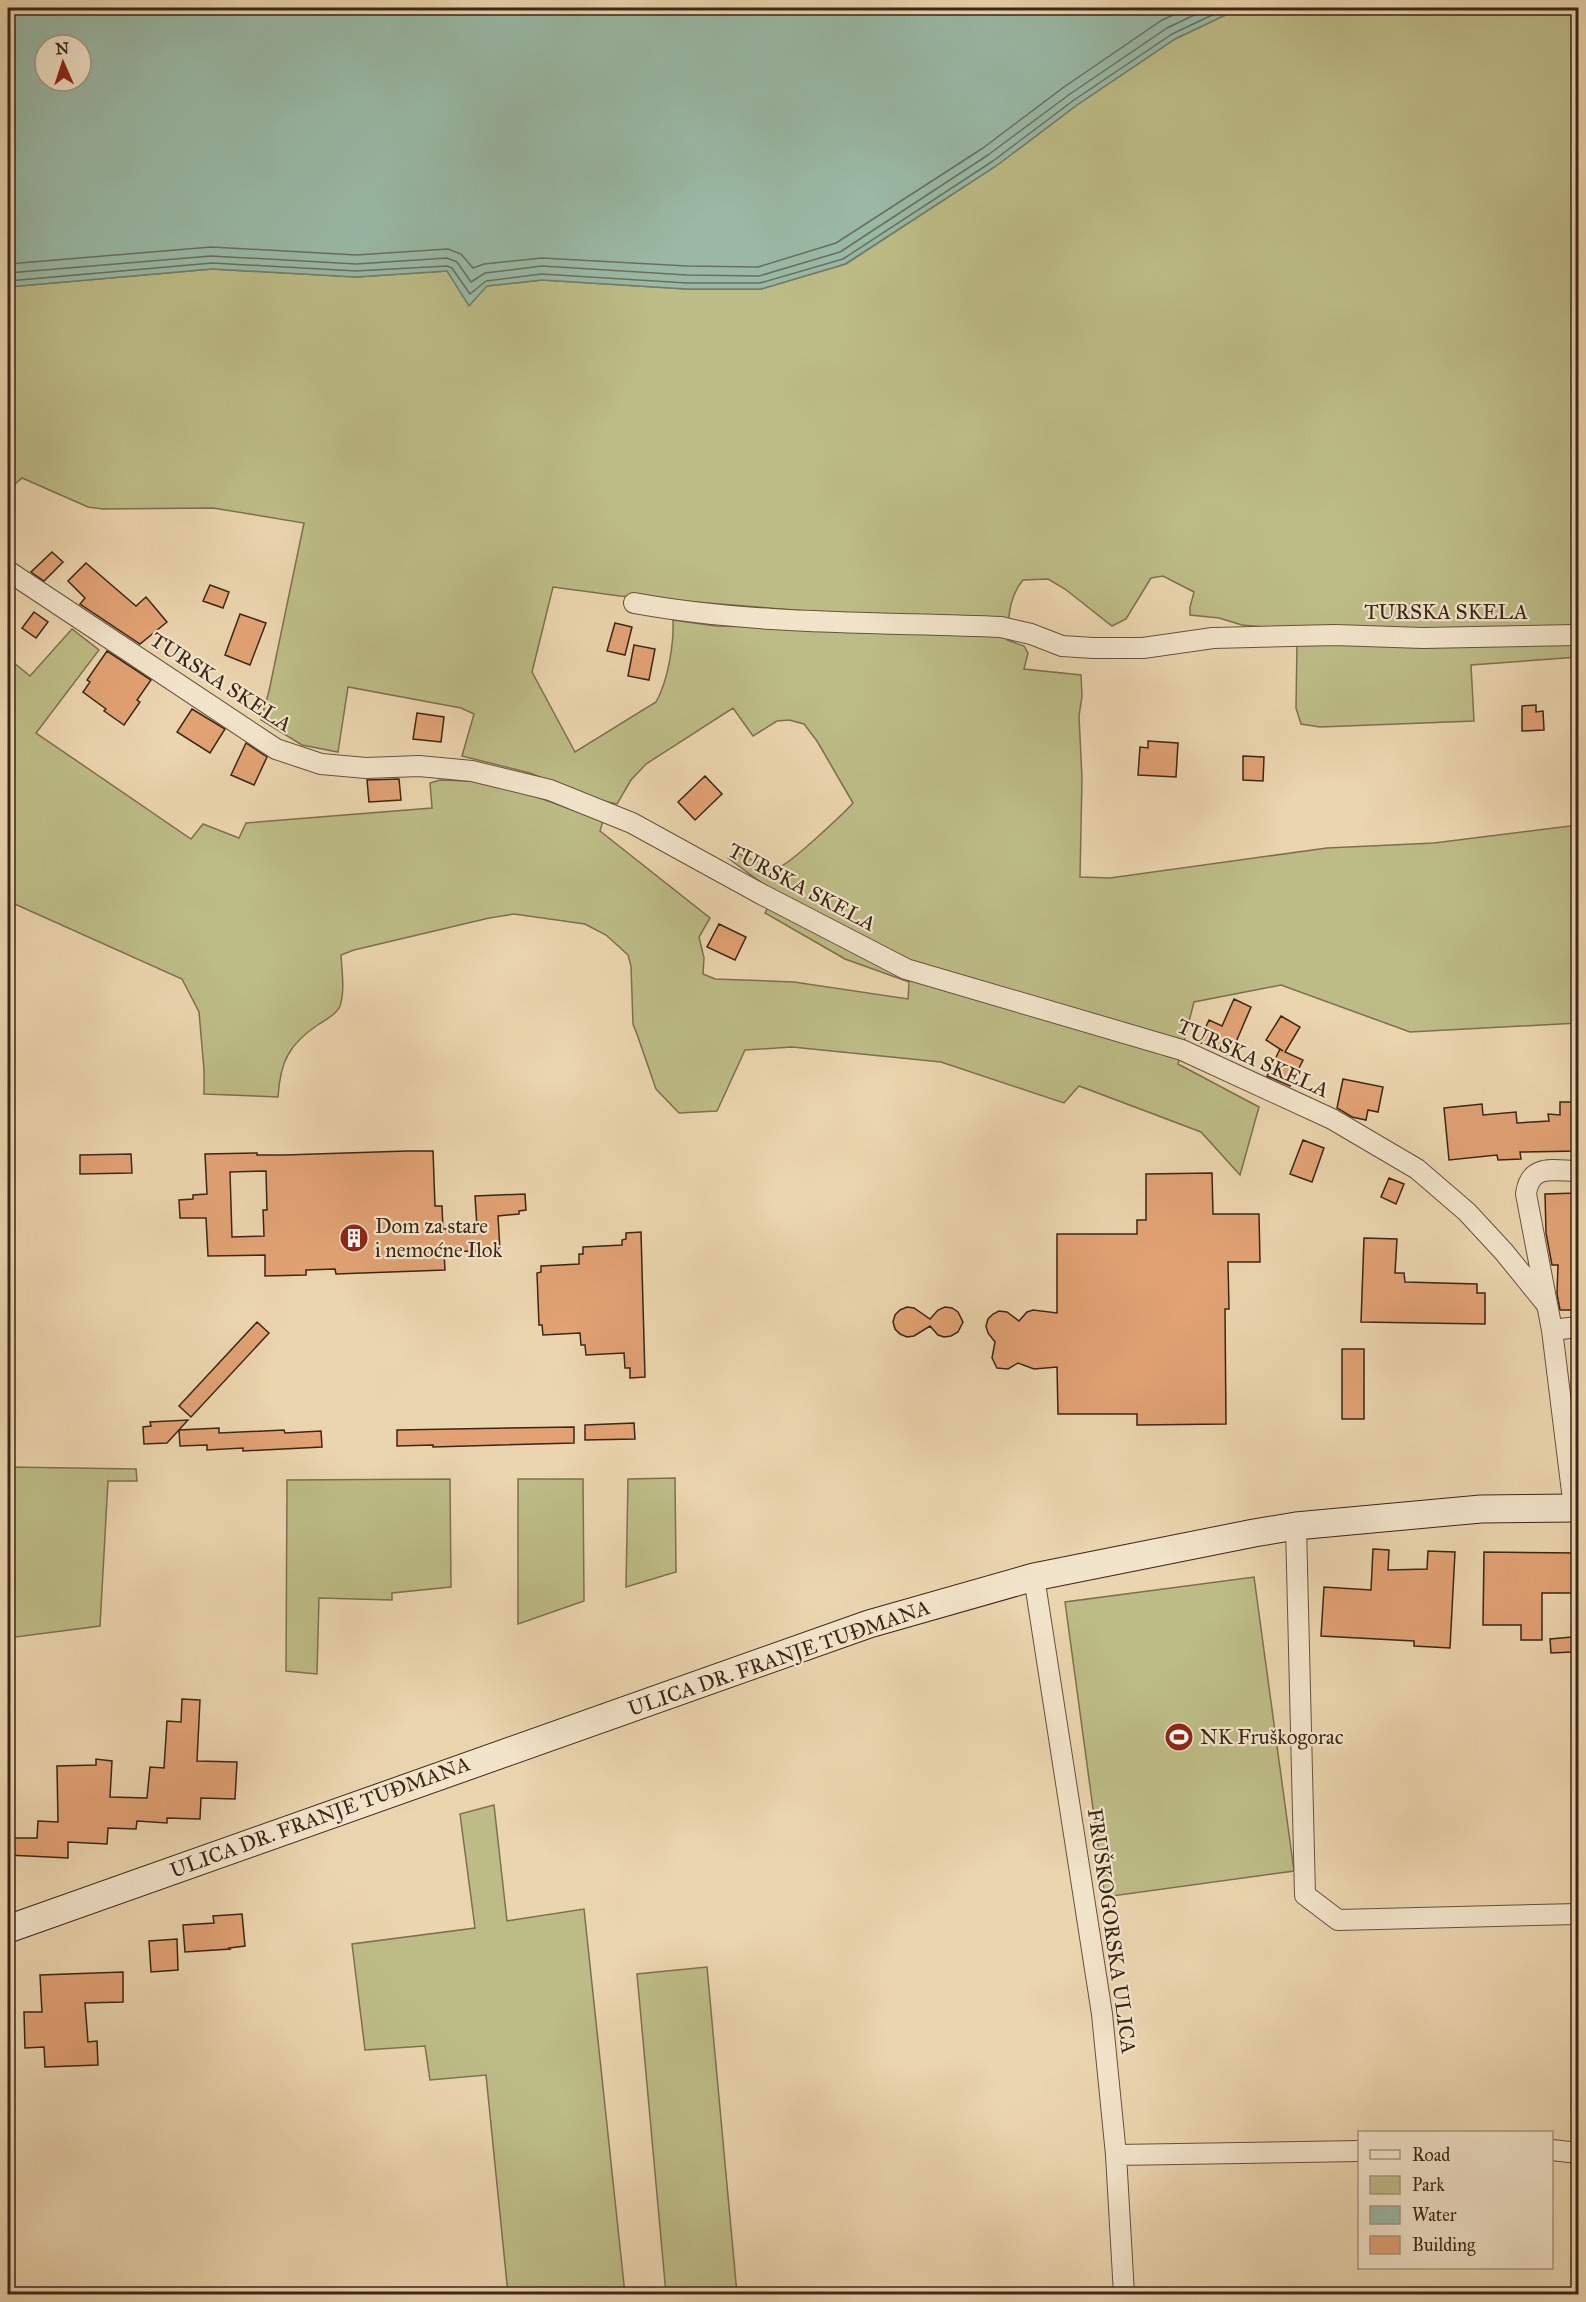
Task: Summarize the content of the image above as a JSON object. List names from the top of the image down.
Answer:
{
  "streets": {
    "main road": ["ULICA DR. FRANJE TUĐMANA"],
    "street": ["TURSKA SKELA", "FRUŠKOGORSKA ULICA"]
  },
  "crossings": [
    ["ULICA DR. FRANJE TUĐMANA", "FRUŠKOGORSKA ULICA"]
  ],
  "places": {
    "building": ["Dom za stare i nemoćne Ilok"],
    "sports": ["NK Fruškogorac"]
  },
  "legend": [
    "Road",
    "Park",
    "Water",
    "Building"
  ],
  "north": "top"
}
